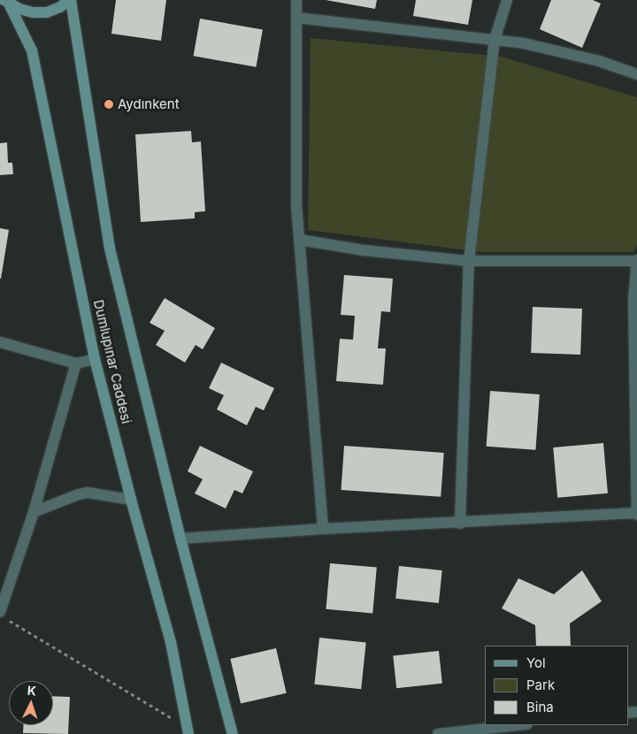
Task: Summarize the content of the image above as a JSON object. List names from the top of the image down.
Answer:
{
  "streets": {
    "main road": ["Dumlupınar Caddesi"]
  },
  "places": ["Aydınkent"],
  "legend": ["Yol", "Park", "Bina"],
  "north": "top"
}
